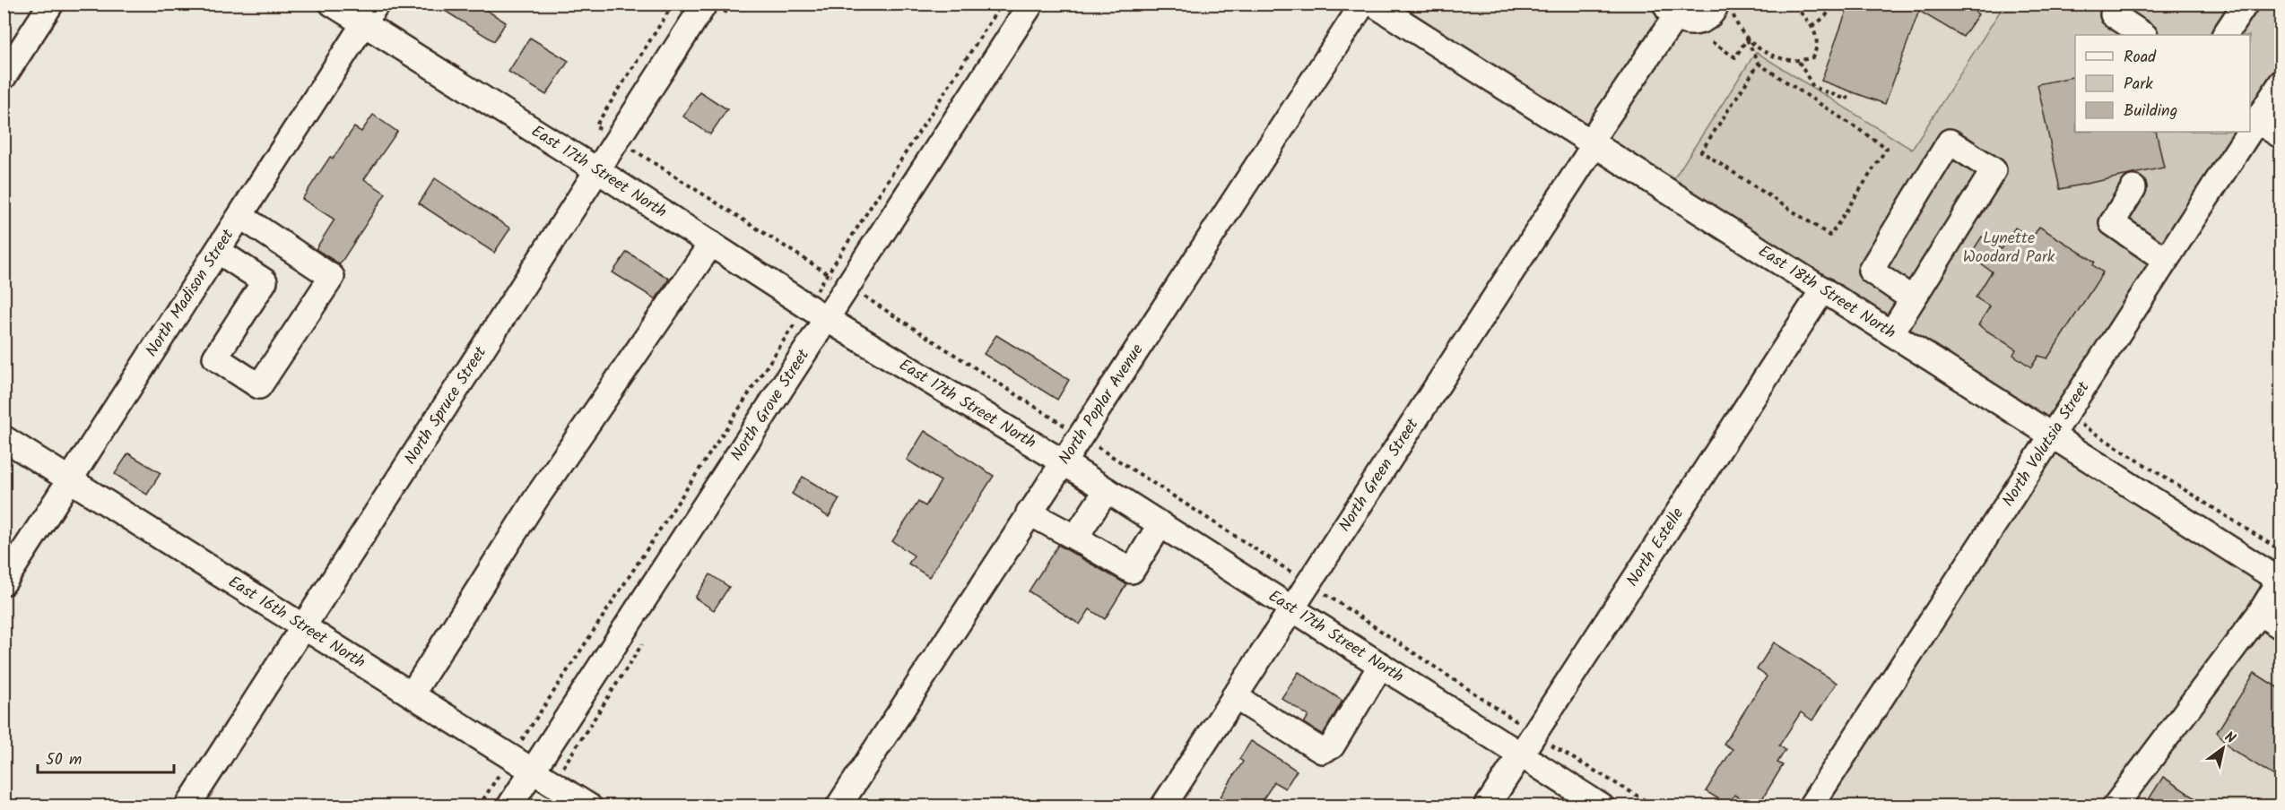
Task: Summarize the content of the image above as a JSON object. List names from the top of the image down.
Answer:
{
  "streets": {
    "street": [
      "East 17th Street North",
      "East 18th Street North",
      "North Madison Street",
      "North Poplar Avenue",
      "North Spruce Street",
      "North Grove Street",
      "North Volutsia Street",
      "North Green Street",
      "North Estelle",
      "East 16th Street North"
    ]
  },
  "crossings": [
    ["East 17th Street North", "North Madison Street"],
    ["East 17th Street North", "North Poplar Avenue"],
    ["East 17th Street North", "North Spruce Street"],
    ["East 17th Street North", "North Grove Street"],
    ["East 17th Street North", "North Green Street"],
    ["East 17th Street North", "North Estelle"],
    ["East 18th Street North", "North Volutsia Street"],
    ["East 18th Street North", "North Green Street"],
    ["East 18th Street North", "North Estelle"],
    ["North Madison Street", "East 16th Street North"],
    ["North Spruce Street", "East 16th Street North"],
    ["North Grove Street", "East 16th Street North"]
  ],
  "parks": ["Lynette Woodard Park"],
  "legend": ["Road", "Park", "Building"],
  "scale_bar": "50 m",
  "north": "top right"
}
